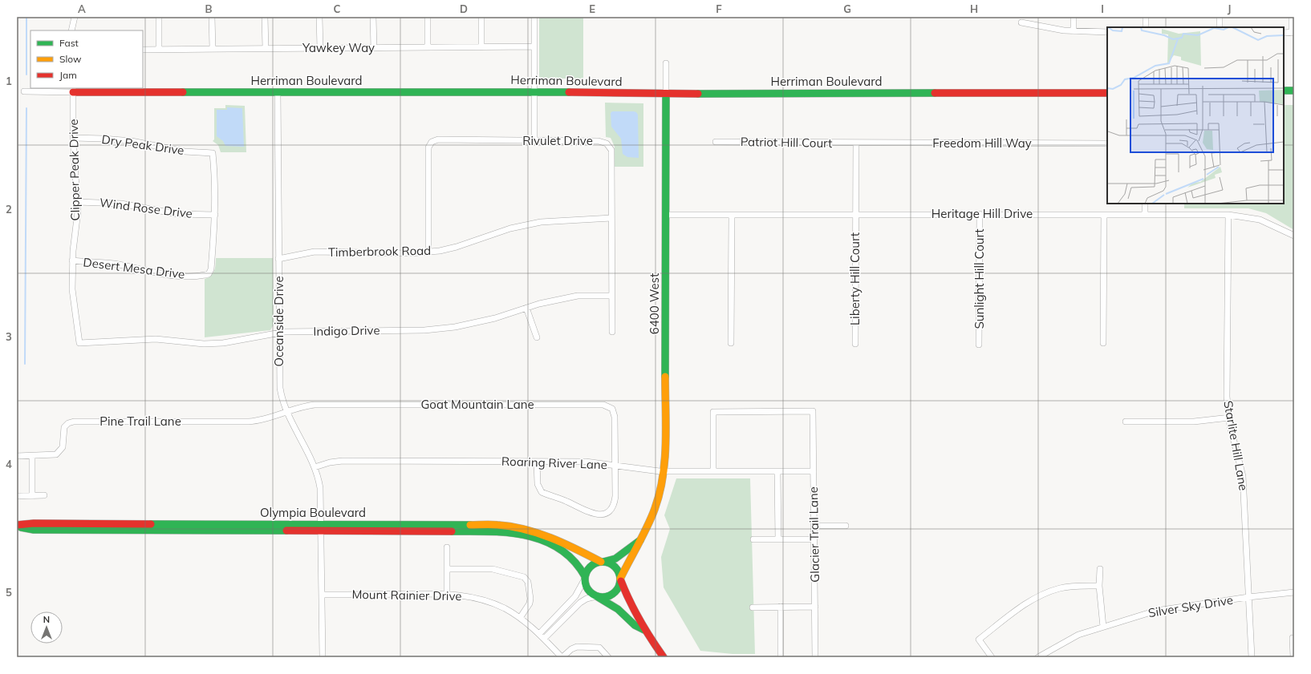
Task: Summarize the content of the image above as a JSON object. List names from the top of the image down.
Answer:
{
  "streets": {
    "street": [
      "Yawkey Way",
      "Herriman Boulevard",
      "Rivulet Drive",
      "Patriot Hill Court",
      "Freedom Hill Way",
      "Dry Peak Drive",
      "Clipper Peak Drive",
      "Wind Rose Drive",
      "Heritage Hill Drive",
      "Timberbrook Road",
      "Desert Mesa Drive",
      "Liberty Hill Court",
      "Sunlight Hill Court",
      "6400 West",
      "Oceanside Drive",
      "Indigo Drive",
      "Goat Mountain Lane",
      "Pine Trail Lane",
      "Starlite Hill Lane",
      "Roaring River Lane",
      "Olympia Boulevard",
      "Glacier Trail Lane",
      "Mount Rainier Drive",
      "Silver Sky Drive"
    ]
  },
  "crossings": [
    ["Herriman Boulevard", "Clipper Peak Drive"],
    ["Herriman Boulevard", "6400 West"],
    ["Herriman Boulevard", "Oceanside Drive"],
    ["Rivulet Drive", "Timberbrook Road"],
    ["Rivulet Drive", "Indigo Drive"],
    ["Patriot Hill Court", "Freedom Hill Way"],
    ["Patriot Hill Court", "Liberty Hill Court"],
    ["Freedom Hill Way", "Liberty Hill Court"],
    ["Dry Peak Drive", "Clipper Peak Drive"],
    ["Dry Peak Drive", "Desert Mesa Drive"],
    ["Clipper Peak Drive", "Wind Rose Drive"],
    ["Clipper Peak Drive", "Desert Mesa Drive"],
    ["Clipper Peak Drive", "Indigo Drive"],
    ["Wind Rose Drive", "Desert Mesa Drive"],
    ["Heritage Hill Drive", "Liberty Hill Court"],
    ["Heritage Hill Drive", "Sunlight Hill Court"],
    ["Heritage Hill Drive", "6400 West"],
    ["Heritage Hill Drive", "Starlite Hill Lane"],
    ["Timberbrook Road", "Oceanside Drive"],
    ["6400 West", "Roaring River Lane"],
    ["6400 West", "Olympia Boulevard"],
    ["Oceanside Drive", "Indigo Drive"],
    ["Oceanside Drive", "Goat Mountain Lane"],
    ["Oceanside Drive", "Pine Trail Lane"],
    ["Oceanside Drive", "Roaring River Lane"],
    ["Oceanside Drive", "Olympia Boulevard"],
    ["Oceanside Drive", "Mount Rainier Drive"],
    ["Goat Mountain Lane", "Pine Trail Lane"],
    ["Goat Mountain Lane", "Roaring River Lane"],
    ["Starlite Hill Lane", "Silver Sky Drive"],
    ["Roaring River Lane", "Glacier Trail Lane"]
  ],
  "legend": ["Fast", "Slow", "Jam"],
  "north": "top",
  "grid": {
    "columns": [
      "A",
      "B",
      "C",
      "D",
      "E",
      "F",
      "G",
      "H",
      "I",
      "J"
    ],
    "rows": [
      "1",
      "2",
      "3",
      "4",
      "5"
    ]
  }
}
